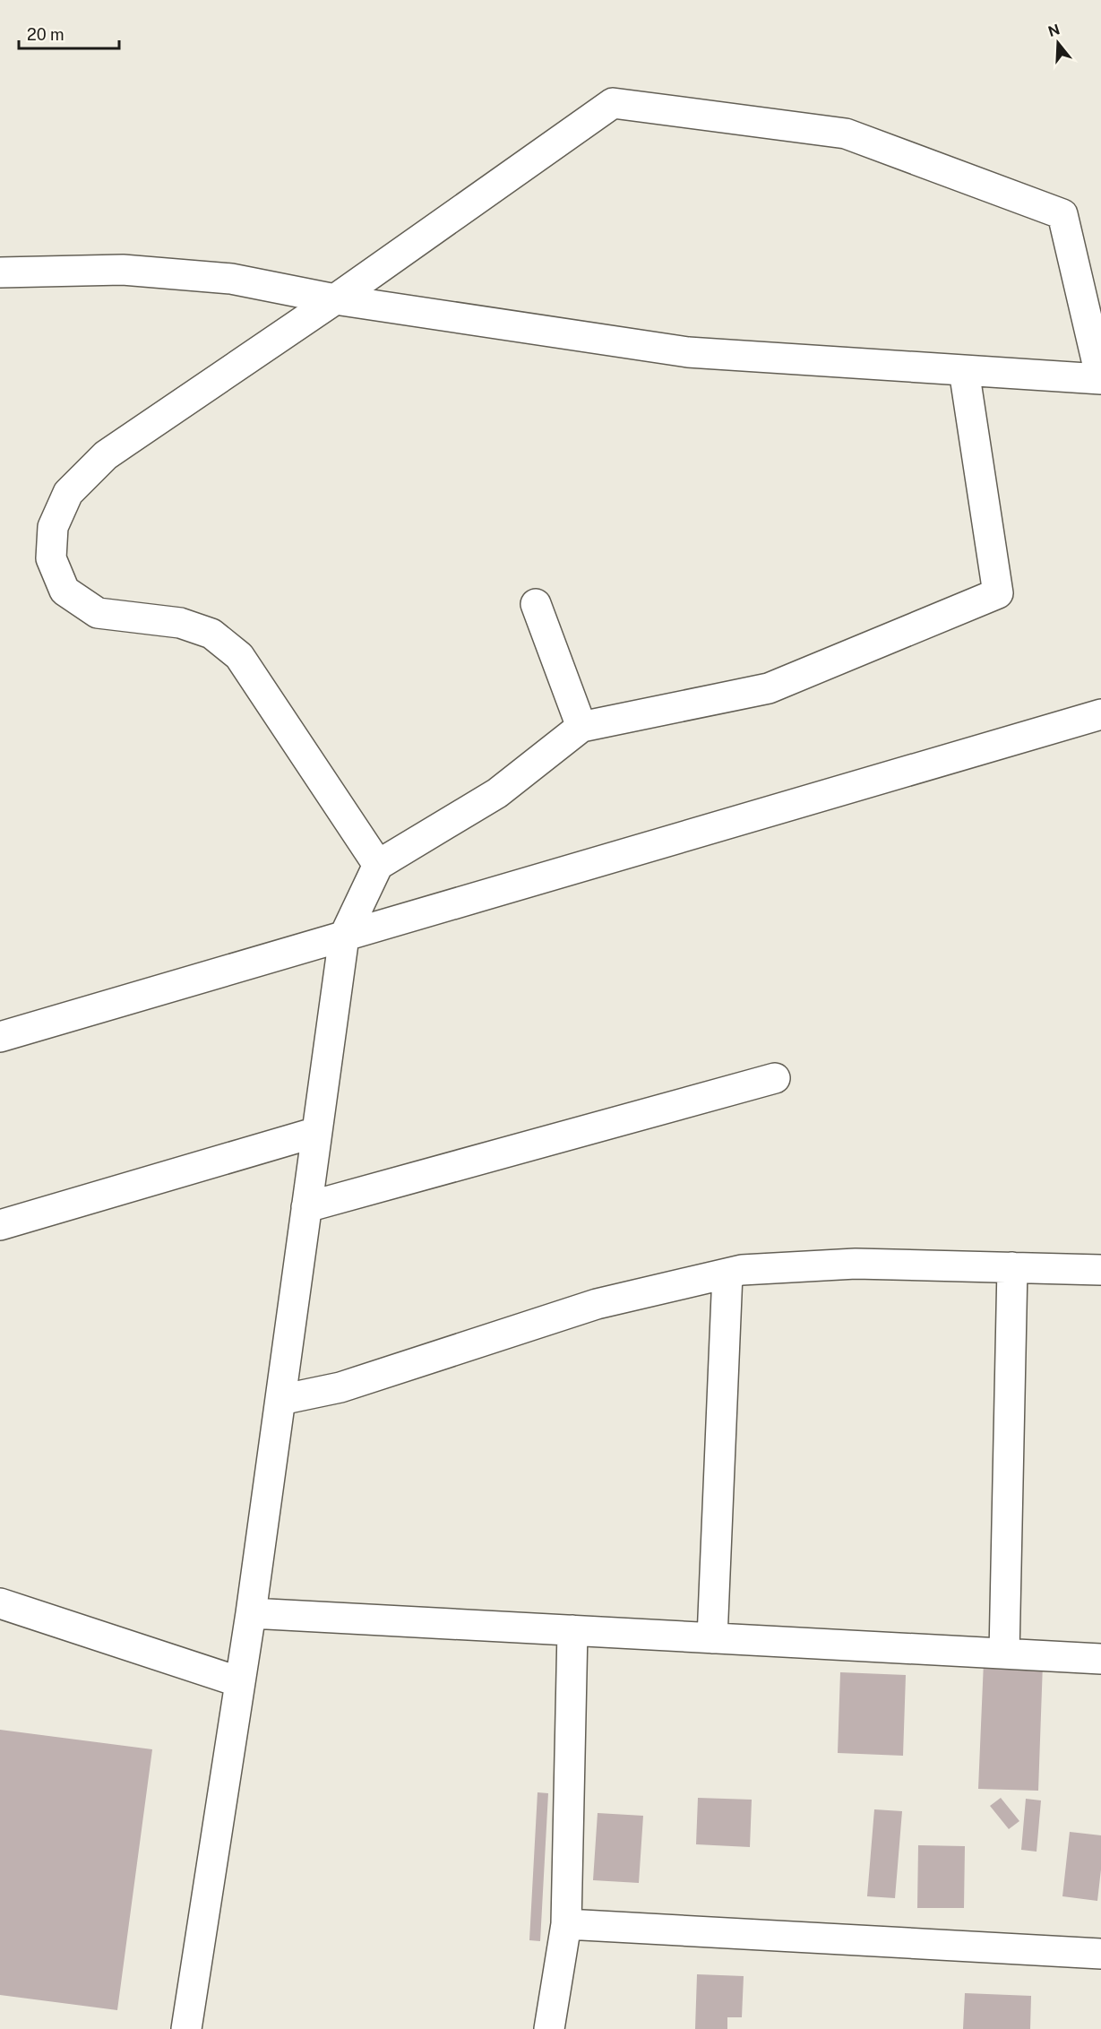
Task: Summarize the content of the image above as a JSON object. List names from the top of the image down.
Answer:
{
  "scale_bar": "20 m",
  "north": "top"
}
